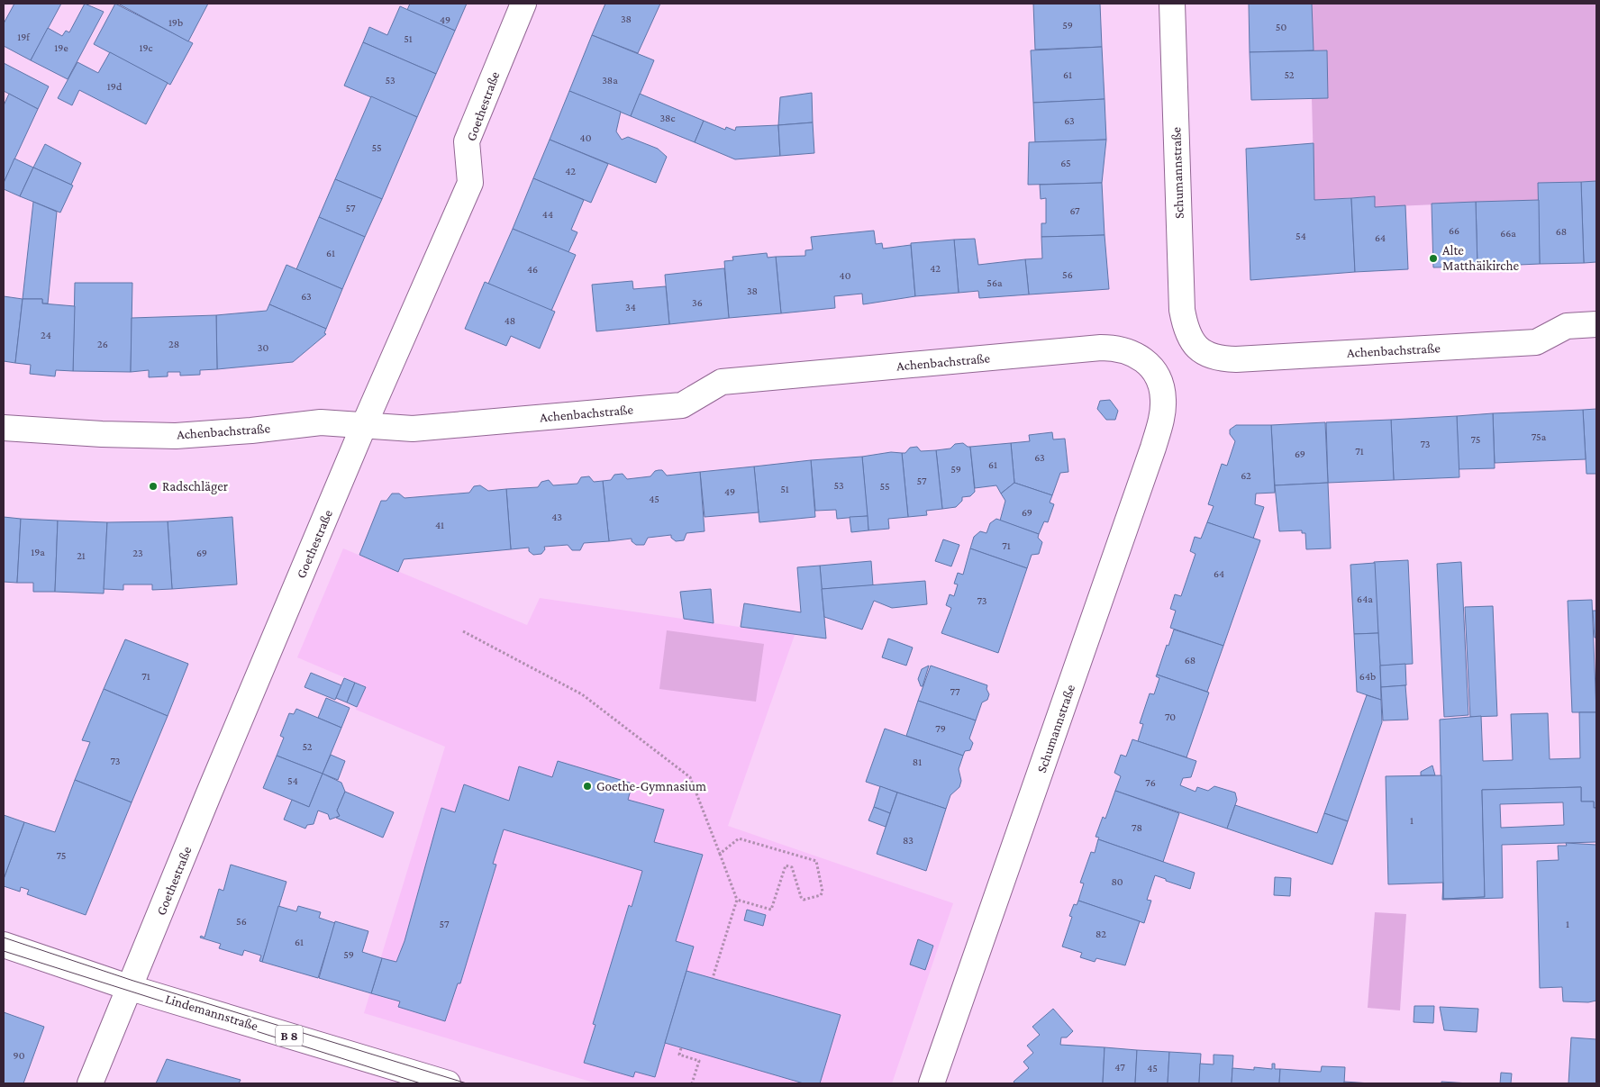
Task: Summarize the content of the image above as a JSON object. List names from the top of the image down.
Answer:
{
  "streets": {
    "street": [
      "Goethestraße",
      "Schumannstraße",
      "Achenbachstraße",
      "Lindemannstraße",
      "B 8"
    ]
  },
  "crossings": [
    ["Goethestraße", "Achenbachstraße"],
    ["Goethestraße", "Lindemannstraße"],
    ["Schumannstraße", "Achenbachstraße"]
  ],
  "places": ["Alte Matthäikirche", "Radschläger", "Goethe-Gymnasium"],
  "house_numbers": [
    "38",
    "49",
    "19b",
    "59",
    "50",
    "19f",
    "51",
    "19e",
    "19c",
    "61",
    "52",
    "53",
    "38a",
    "19d",
    "38c",
    "63",
    "40",
    "55",
    "65",
    "42",
    "57",
    "67",
    "44",
    "66",
    "68",
    "66a",
    "54",
    "64",
    "61",
    "42",
    "46",
    "56",
    "40",
    "56a",
    "38",
    "63",
    "36",
    "34",
    "48",
    "24",
    "26",
    "28",
    "30",
    "75a",
    "75",
    "73",
    "71",
    "69",
    "63",
    "61",
    "59",
    "62",
    "57",
    "53",
    "55",
    "51",
    "49",
    "45",
    "69",
    "43",
    "41",
    "71",
    "19a",
    "23",
    "69",
    "21",
    "64",
    "64a",
    "73",
    "68",
    "71",
    "64b",
    "77",
    "70",
    "79",
    "52",
    "73",
    "81",
    "54",
    "76",
    "1",
    "78",
    "83",
    "75",
    "80",
    "56",
    "57",
    "1",
    "82",
    "61",
    "59",
    "90",
    "47",
    "45"
  ]
}
